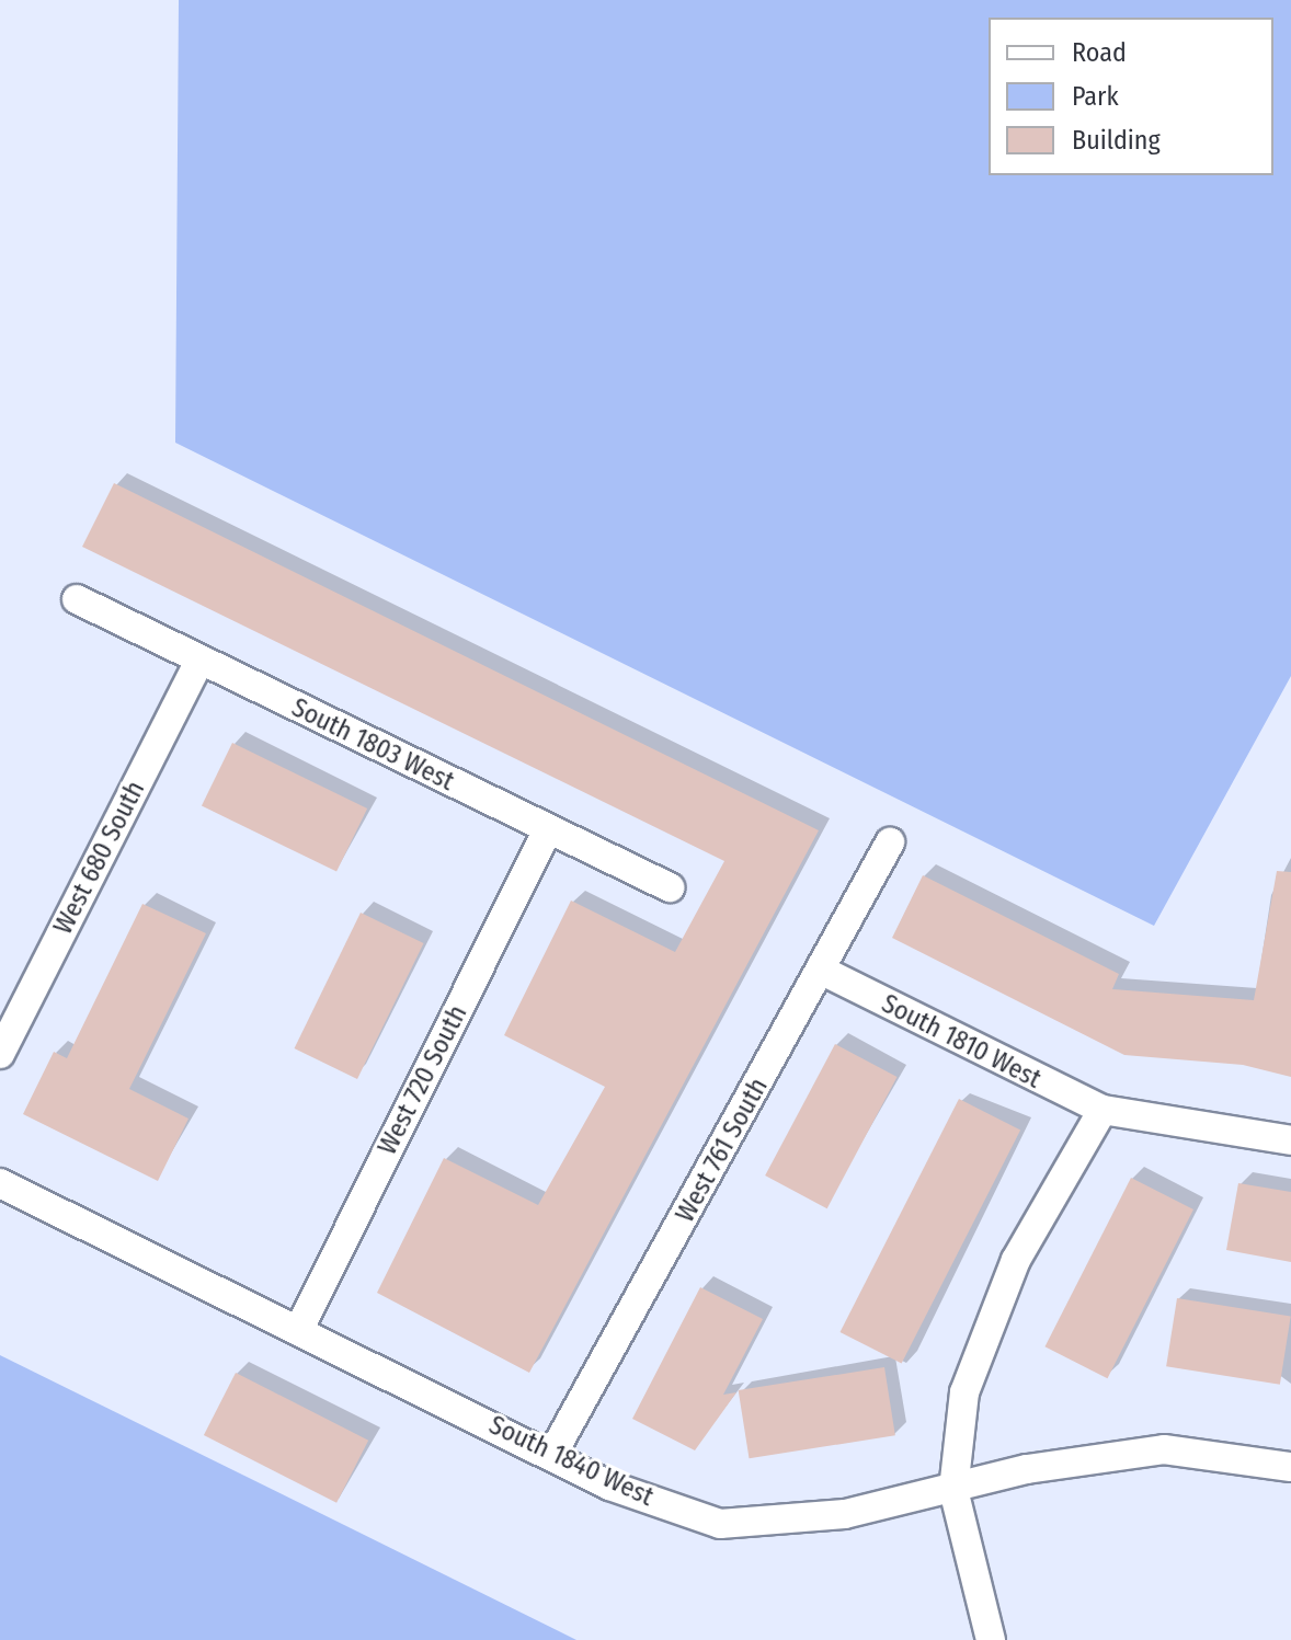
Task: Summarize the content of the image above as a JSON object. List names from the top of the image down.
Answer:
{
  "streets": {
    "street": [
      "South 1803 West",
      "West 680 South",
      "South 1810 West",
      "West 720 South",
      "West 761 South",
      "South 1840 West"
    ]
  },
  "crossings": [
    ["South 1803 West", "West 680 South"],
    ["South 1803 West", "West 720 South"],
    ["South 1810 West", "West 761 South"],
    ["West 720 South", "South 1840 West"],
    ["West 761 South", "South 1840 West"]
  ],
  "legend": ["Road", "Park", "Building"]
}
